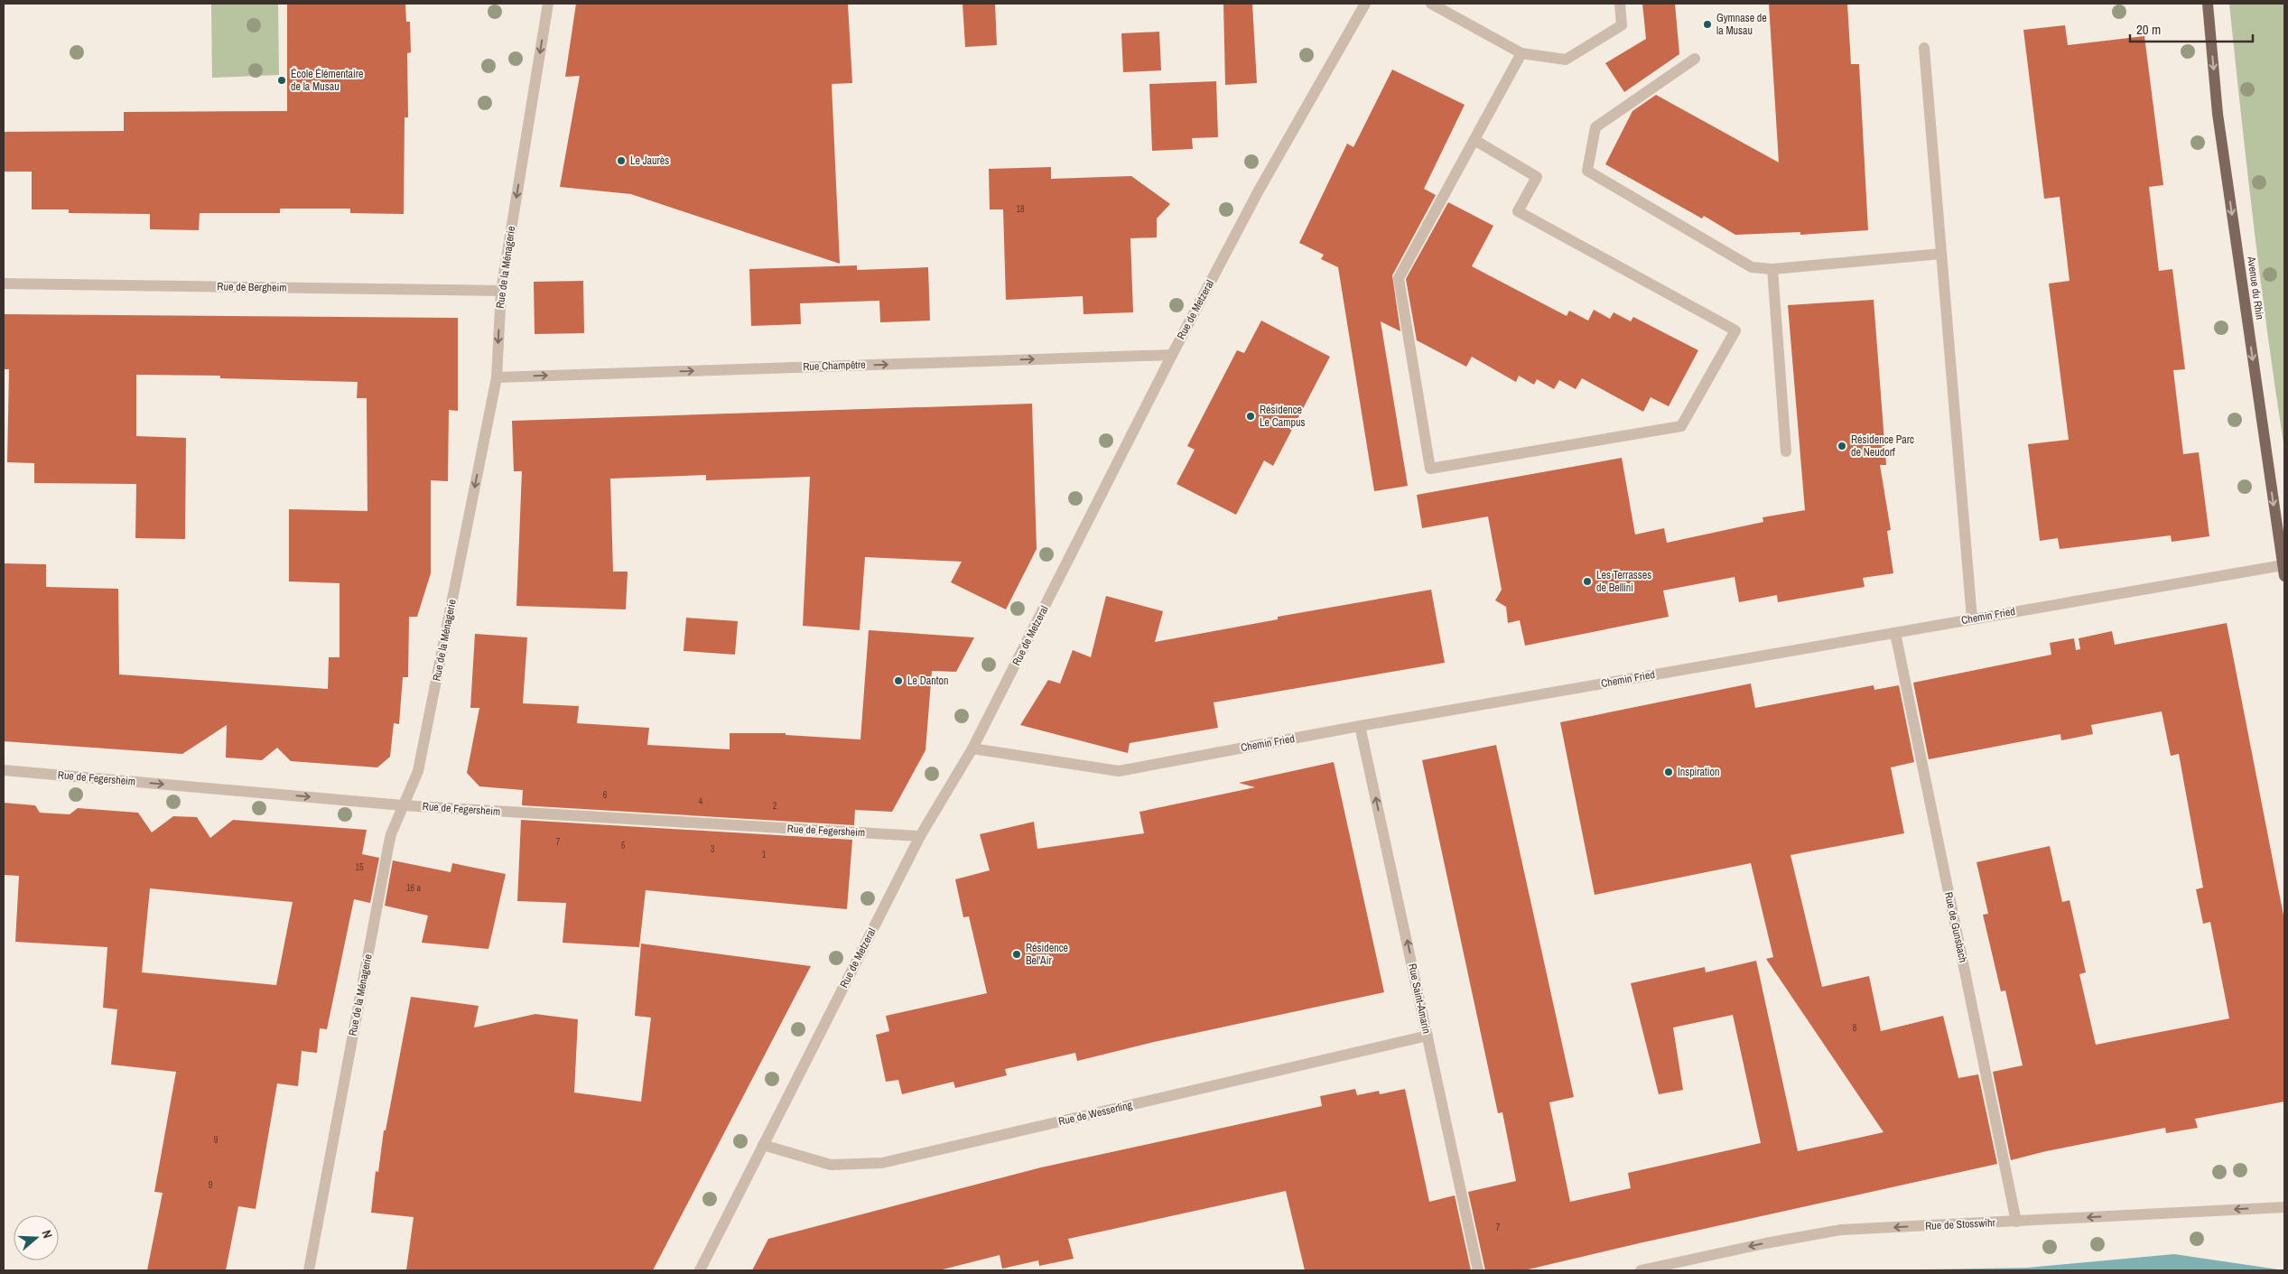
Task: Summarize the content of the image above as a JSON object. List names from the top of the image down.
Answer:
{
  "streets": {
    "main road": ["Avenue du Rhin"],
    "street": [
      "Rue de la Ménagerie",
      "Rue de Bergheim",
      "Rue de Metzeral",
      "Rue Champêtre",
      "Chemin Fried",
      "Rue de Fegersheim",
      "Rue de Gunsbach",
      "Rue Saint-Amarin",
      "Rue de Wesserling",
      "Rue de Stosswihr"
    ]
  },
  "crossings": [
    ["Rue de la Ménagerie", "Rue de Bergheim"],
    ["Rue de la Ménagerie", "Rue Champêtre"],
    ["Rue de la Ménagerie", "Rue de Fegersheim"],
    ["Avenue du Rhin", "Chemin Fried"],
    ["Rue de Metzeral", "Rue Champêtre"],
    ["Rue de Metzeral", "Chemin Fried"],
    ["Rue de Metzeral", "Rue de Fegersheim"],
    ["Rue de Metzeral", "Rue de Wesserling"],
    ["Chemin Fried", "Rue de Gunsbach"],
    ["Chemin Fried", "Rue Saint-Amarin"],
    ["Rue de Gunsbach", "Rue de Stosswihr"],
    ["Rue Saint-Amarin", "Rue de Wesserling"]
  ],
  "one_way": [
    "Rue de la Ménagerie",
    "Avenue du Rhin",
    "Rue Champêtre",
    "Rue de Fegersheim",
    "Rue Saint-Amarin",
    "Rue de Stosswihr"
  ],
  "places": [
    "Gymnase de la Musau",
    "École Élémentaire de la Musau",
    "Le Jaurès",
    "Résidence Le Campus",
    "Résidence Parc de Neudorf",
    "Les Terrasses de Bellini",
    "Le Danton",
    "Inspiration",
    "Résidence Bel'Air"
  ],
  "house_numbers": [
    "18",
    "6",
    "4",
    "2",
    "7",
    "5",
    "3",
    "1",
    "15",
    "16 a",
    "8",
    "9",
    "9",
    "7"
  ],
  "scale_bar": "20 m",
  "north": "right"
}
